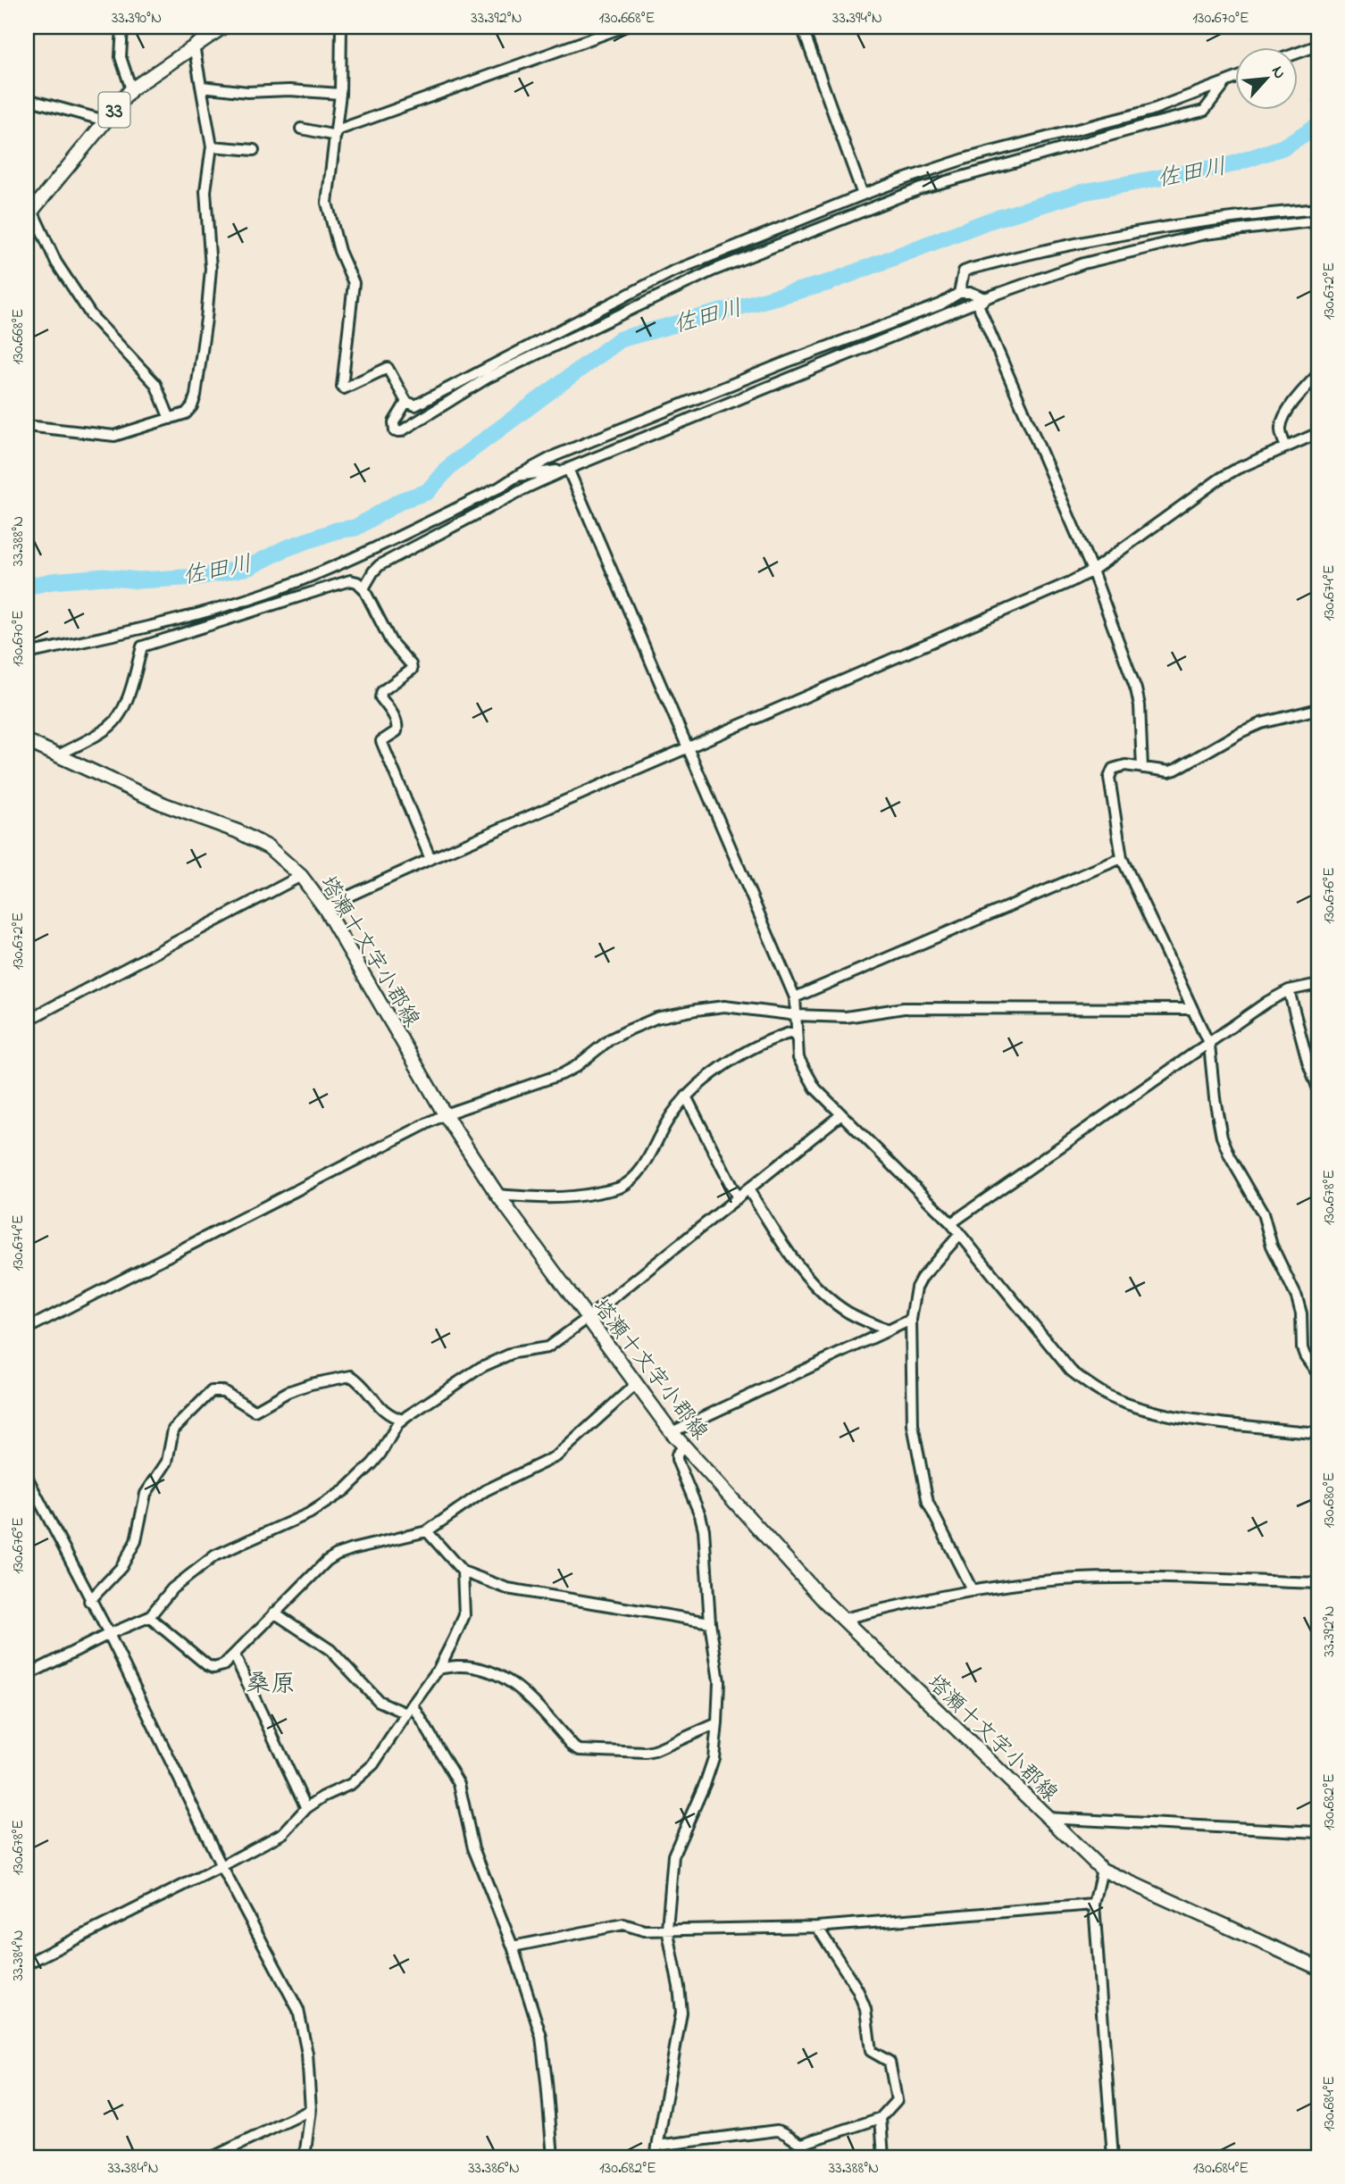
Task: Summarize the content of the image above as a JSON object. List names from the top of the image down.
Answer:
{
  "streets": {
    "main road": ["33", "塔瀬十文字小郡線"]
  },
  "districts": ["桑原"],
  "water": ["佐田川"],
  "north": "top right",
  "coordinates": [
    "33.390°N",
    "33.392°N",
    "130.668°E",
    "33.394°N",
    "130.670°E",
    "130.672°E",
    "33.388°N",
    "130.674°E",
    "130.676°E",
    "130.678°E",
    "130.680°E",
    "130.682°E",
    "33.384°N",
    "130.684°E",
    "33.386°N"
  ]
}
